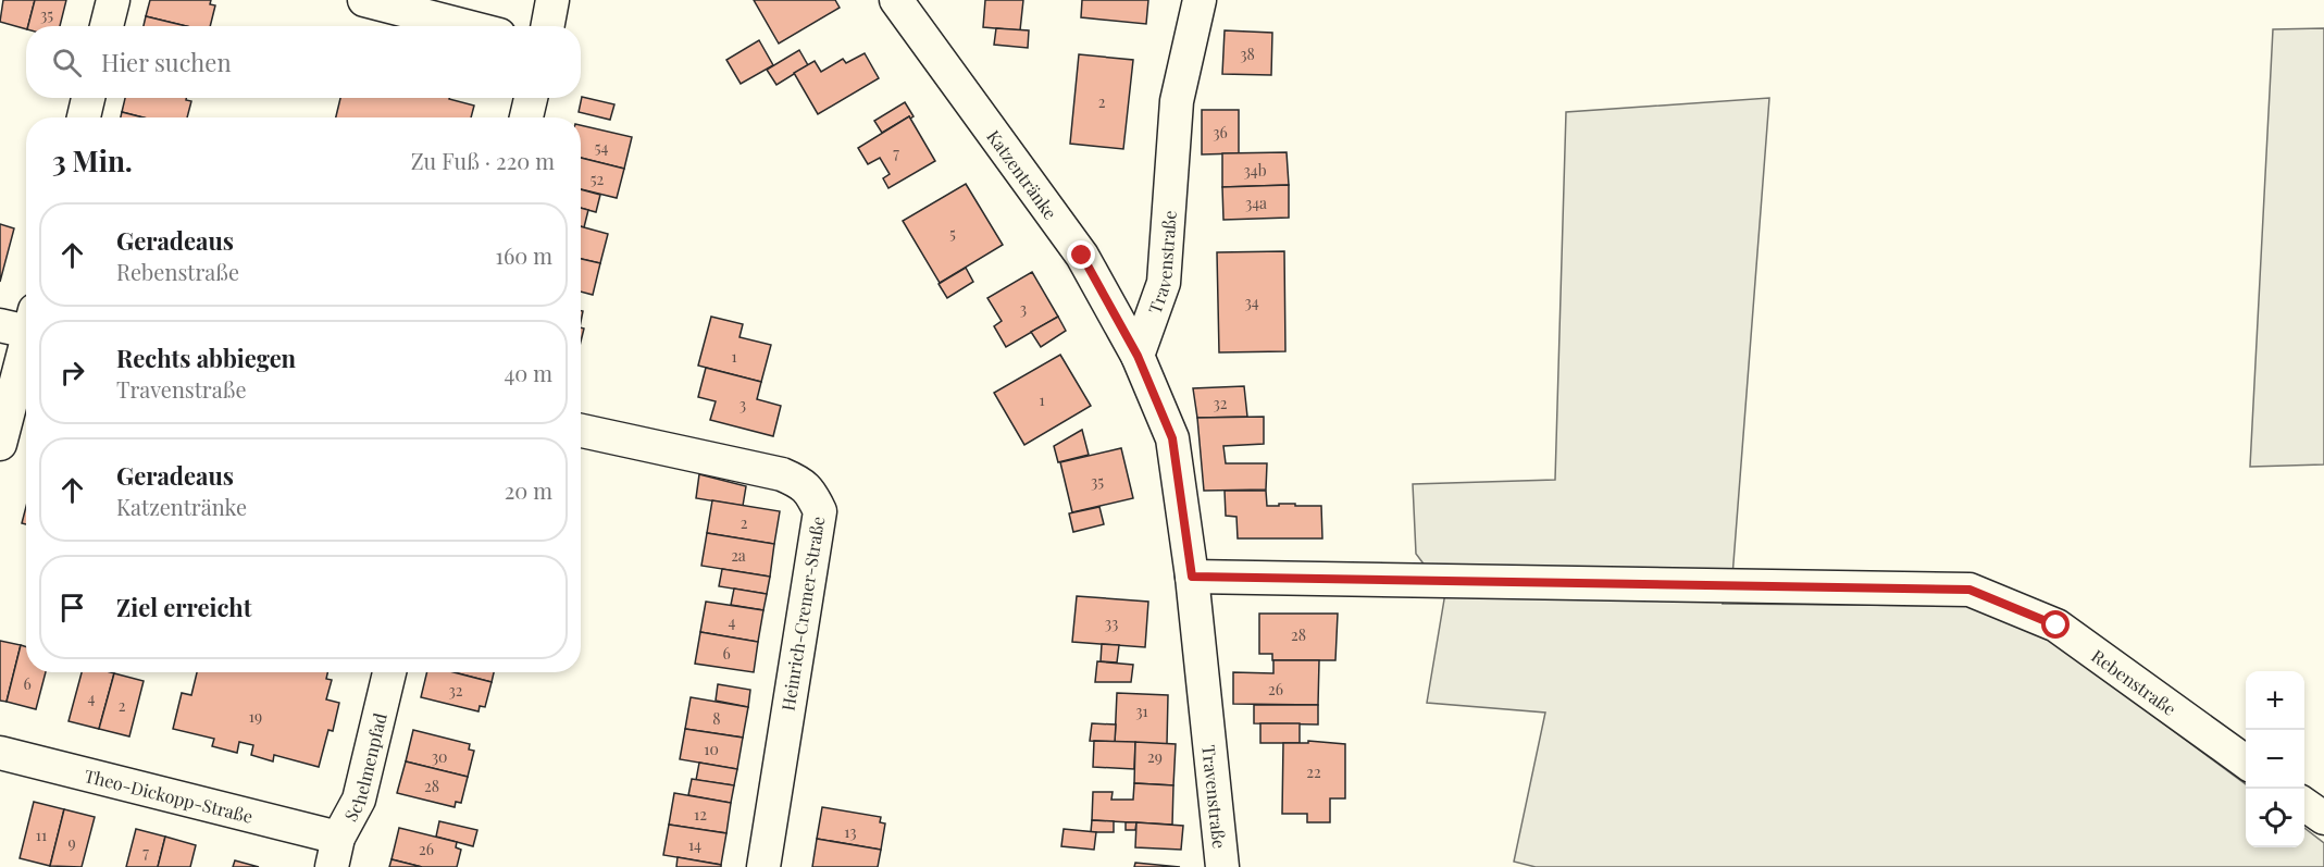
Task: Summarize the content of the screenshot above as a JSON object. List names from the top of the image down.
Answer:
{
  "streets": {
    "street": [
      "Katzentränke",
      "Travenstraße",
      "Heinrich-Cremer-Straße",
      "Rebenstraße",
      "Schelmenpfad",
      "Theo-Dickopp-Straße"
    ]
  },
  "crossings": [
    ["Katzentränke", "Travenstraße"],
    ["Travenstraße", "Rebenstraße"],
    ["Schelmenpfad", "Theo-Dickopp-Straße"]
  ],
  "house_numbers": [
    "35",
    "38",
    "2",
    "36",
    "54",
    "7",
    "34b",
    "52",
    "34a",
    "5",
    "34",
    "3",
    "1",
    "1",
    "32",
    "3",
    "35",
    "2",
    "2a",
    "4",
    "33",
    "28",
    "6",
    "6",
    "26",
    "32",
    "4",
    "2",
    "31",
    "19",
    "8",
    "10",
    "30",
    "29",
    "22",
    "28",
    "12",
    "13",
    "11",
    "9",
    "14",
    "26",
    "7"
  ],
  "page": {
    "search": "Hier suchen",
    "heading": ["3 Min.", "Zu Fuß · 220 m"],
    "list": [
      ["Geradeaus", "Rebenstraße", "160 m"],
      ["Rechts abbiegen", "Travenstraße", "40 m"],
      ["Geradeaus", "Katzentränke", "20 m"],
      "Ziel erreicht"
    ],
    "map_buttons": ["+", "−"]
  }
}
